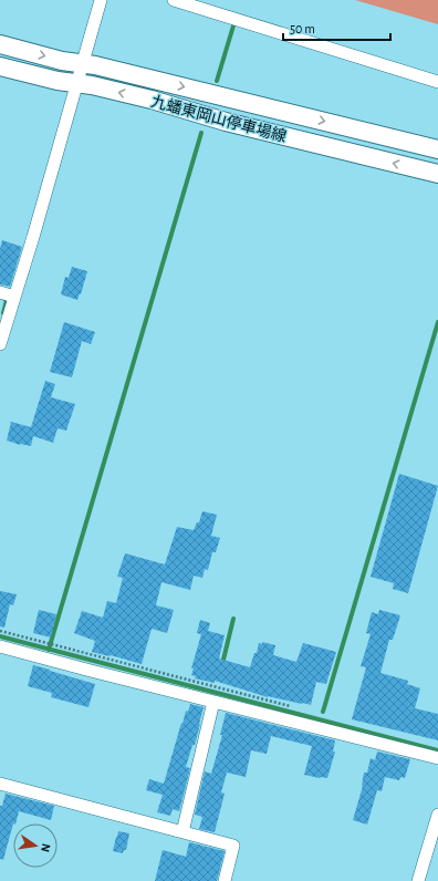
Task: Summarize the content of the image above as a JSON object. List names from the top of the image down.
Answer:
{
  "streets": {
    "main road": ["九蟠東岡山停車場線"]
  },
  "scale_bar": "50 m",
  "north": "right"
}
